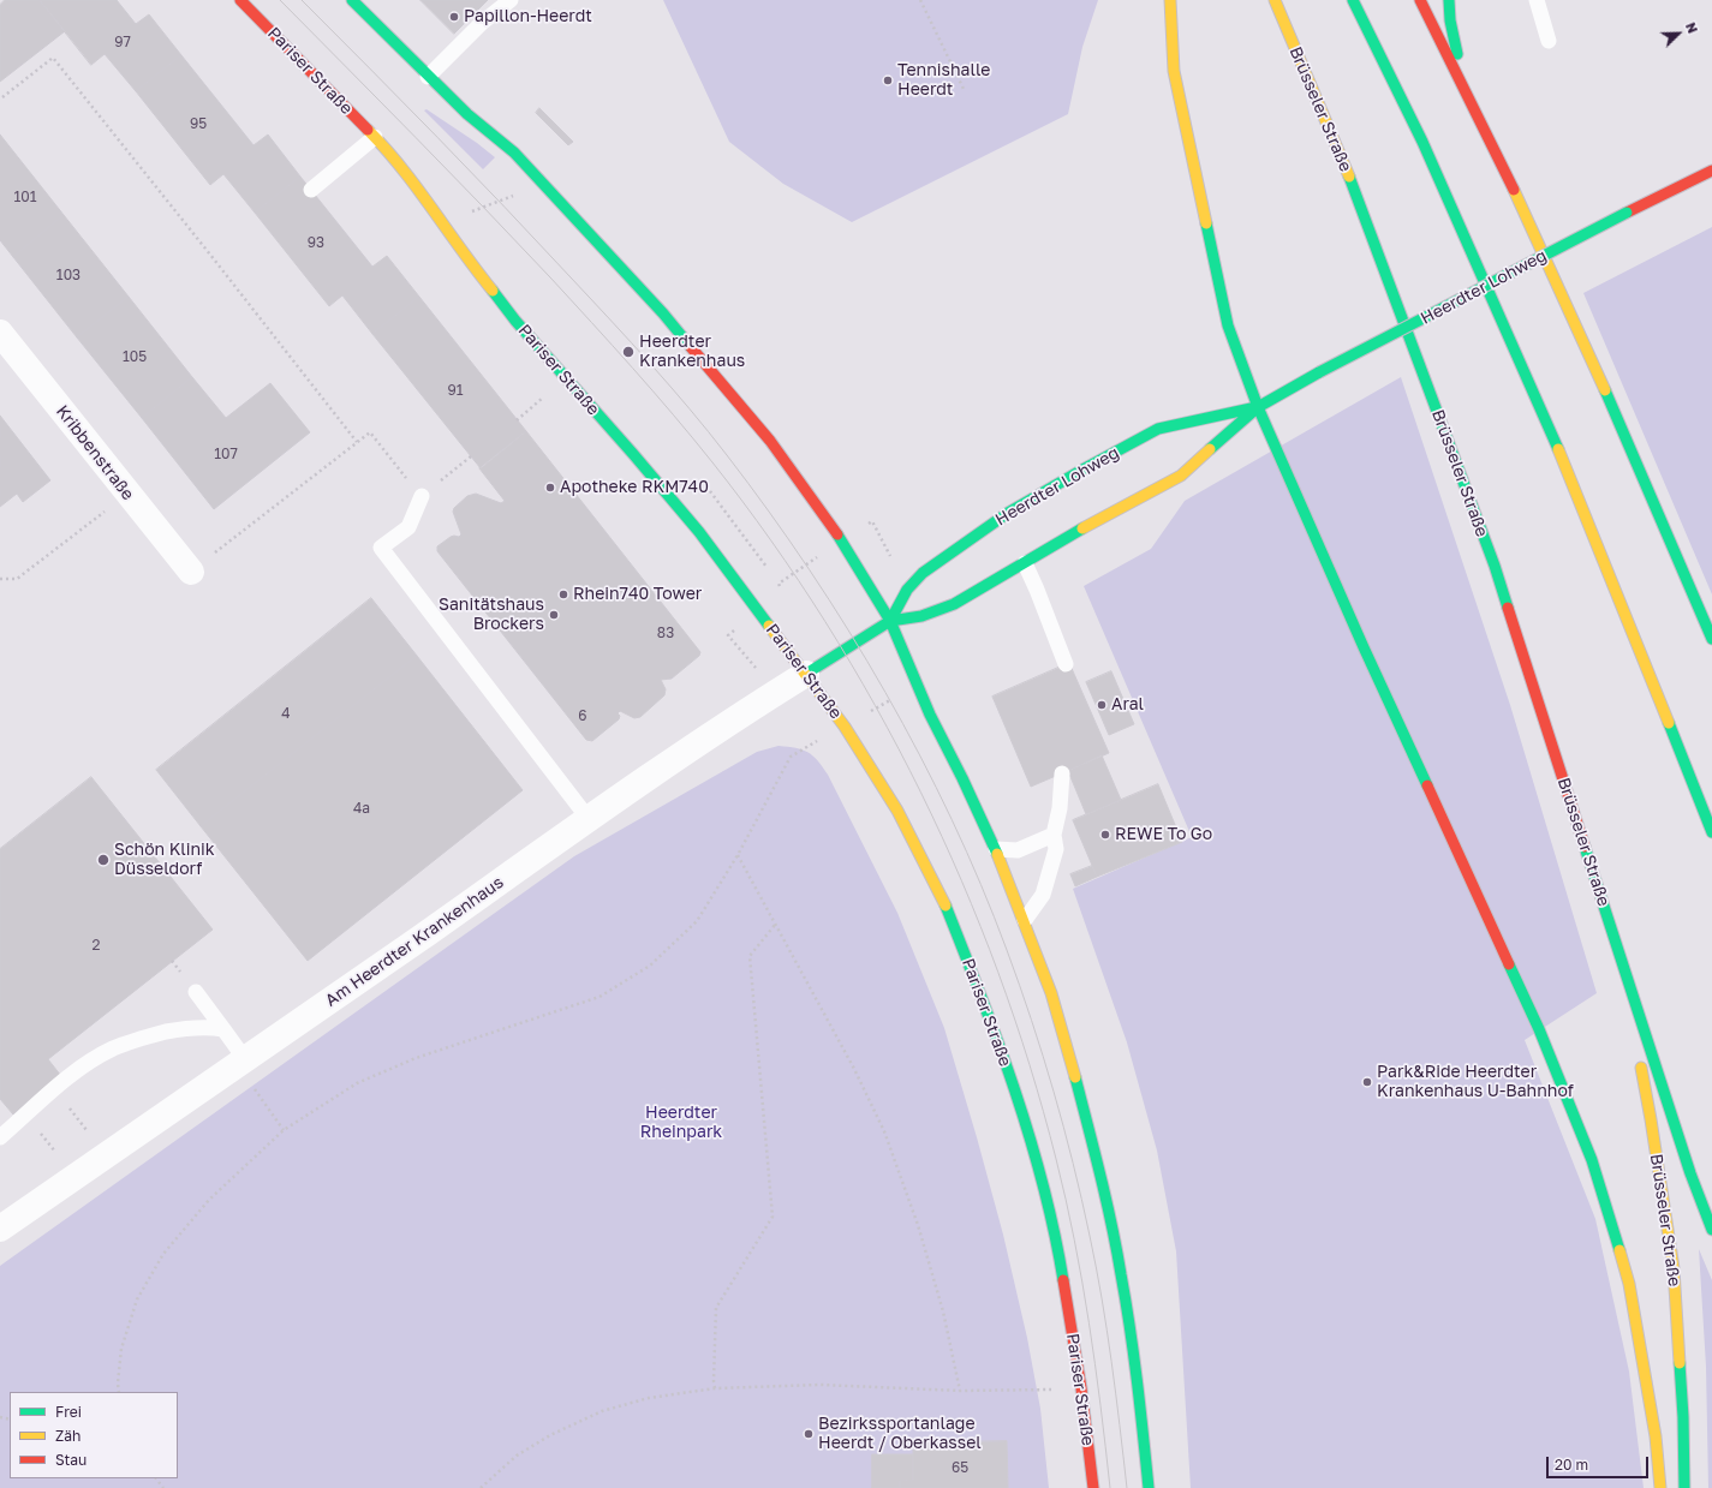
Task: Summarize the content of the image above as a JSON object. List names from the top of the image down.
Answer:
{
  "streets": {
    "main road": ["Pariser Straße", "Brüsseler Straße", "Heerdter Lohweg"],
    "street": ["Kribbenstraße", "Am Heerdter Krankenhaus"]
  },
  "crossings": [
    ["Pariser Straße", "Heerdter Lohweg"],
    ["Pariser Straße", "Am Heerdter Krankenhaus"],
    ["Heerdter Lohweg", "Am Heerdter Krankenhaus"]
  ],
  "parks": ["Heerdter Rheinpark"],
  "places": [
    "Papillon-Heerdt",
    "Tennishalle Heerdt",
    "Heerdter Krankenhaus",
    "Apotheke RKM740",
    "Rhein740 Tower",
    "Sanitätshaus Brockers",
    "Aral",
    "REWE To Go",
    "Schön Klinik Düsseldorf",
    "Park&Ride Heerdter Krankenhaus U-Bahnhof",
    "Bezirkssportanlage Heerdt / Oberkassel"
  ],
  "house_numbers": [
    "97",
    "95",
    "101",
    "93",
    "103",
    "105",
    "91",
    "107",
    "83",
    "4",
    "6",
    "4a",
    "2",
    "65"
  ],
  "legend": ["Frei", "Zäh", "Stau"],
  "scale_bar": "20 m",
  "north": "top right"
}
